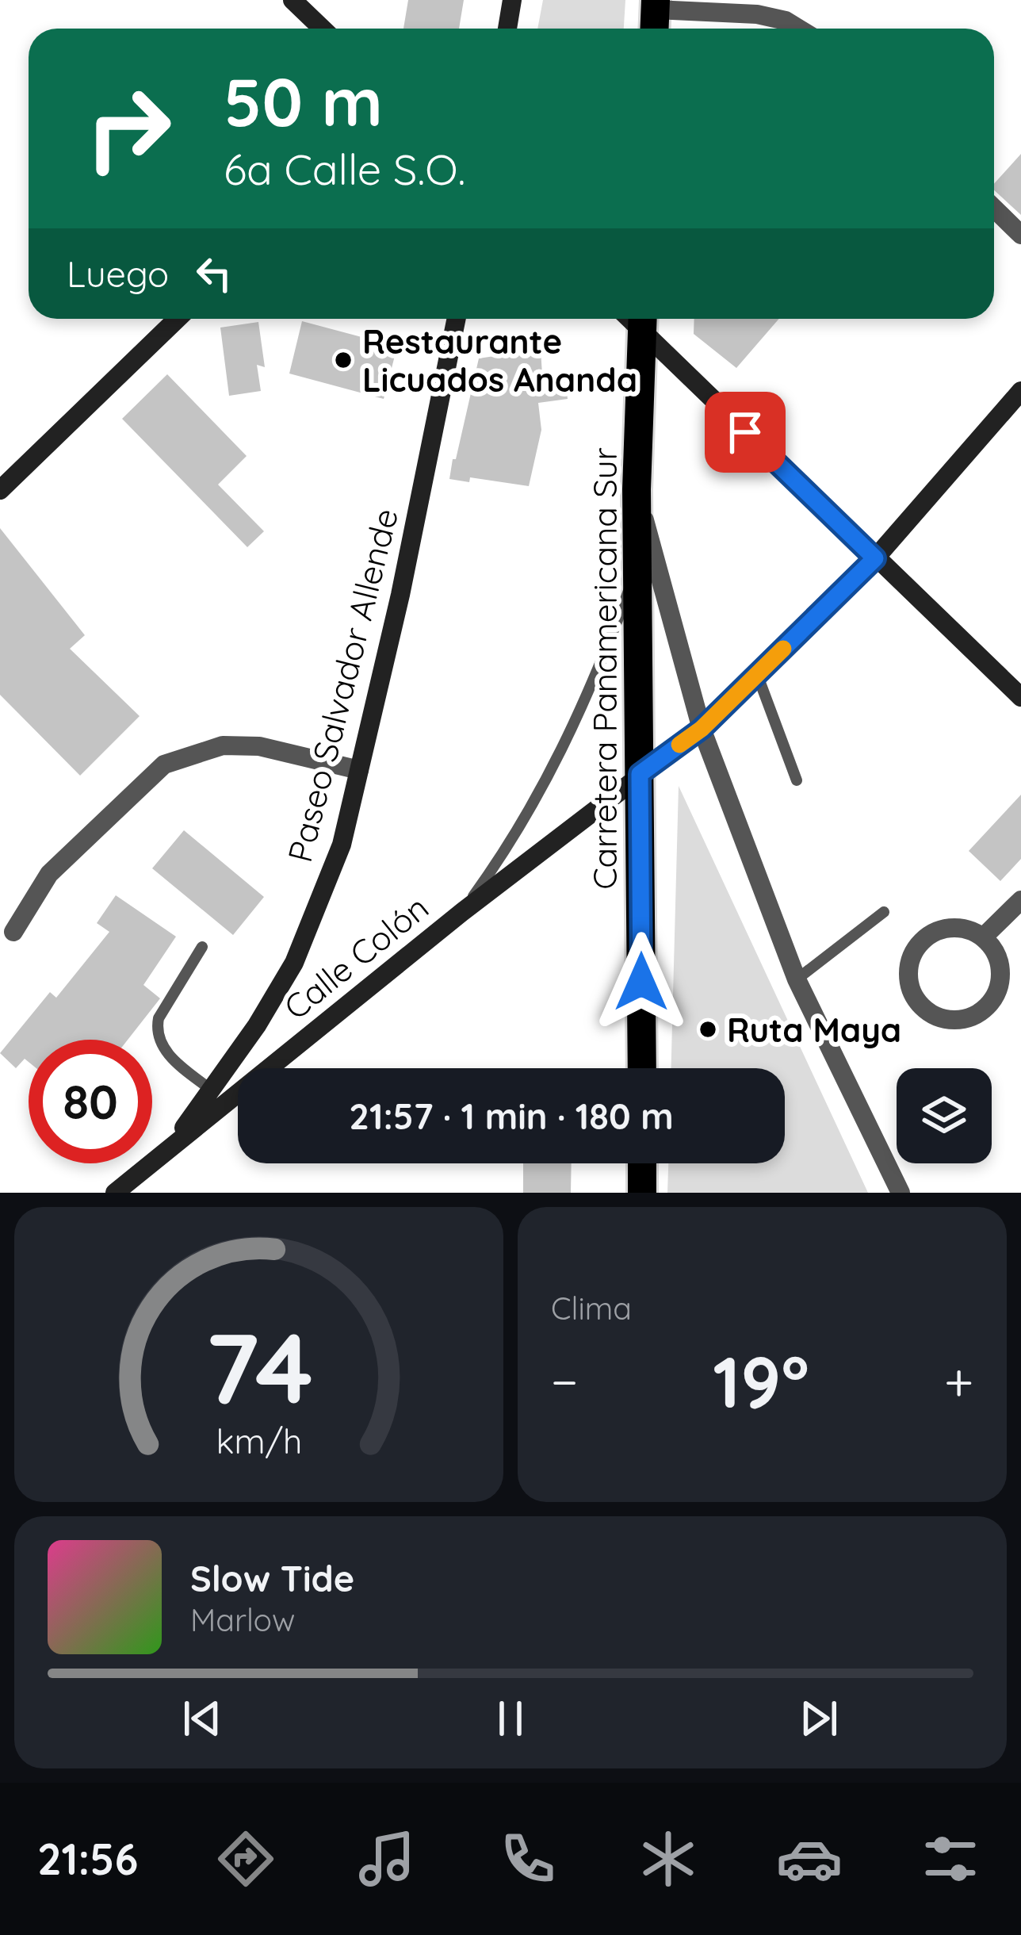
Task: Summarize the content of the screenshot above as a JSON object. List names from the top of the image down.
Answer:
{
  "streets": {
    "highway": ["Carretera Panamericana Sur"],
    "street": ["Paseo Salvador Allende", "Calle Colón"]
  },
  "crossings": [
    ["Carretera Panamericana Sur", "Calle Colón"],
    ["Paseo Salvador Allende", "Calle Colón"]
  ],
  "places": ["Restaurante Licuados Ananda", "Ruta Maya"],
  "page": {
    "turn": ["50 m", "6a Calle S.O."],
    "then": "Luego",
    "limit": "80",
    "trip": "21:57 · 1 min · 180 m",
    "tile": "Clima",
    "heat": ["−", "19°", "+"],
    "song": ["Slow Tide", "Marlow"],
    "tabs": "21:56",
    "gauge": ["74", "km/h"]
  }
}
